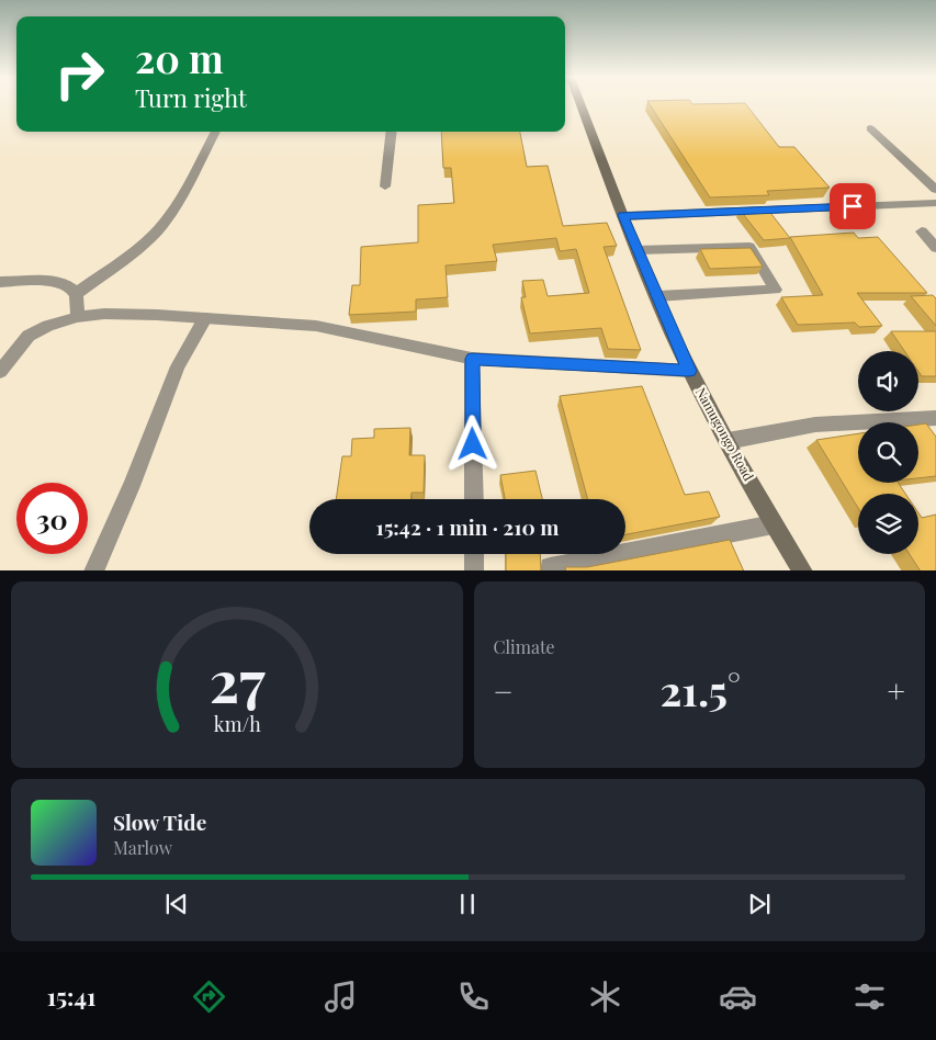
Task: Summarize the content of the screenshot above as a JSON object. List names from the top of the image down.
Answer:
{
  "streets": {
    "main road": ["Namugongo Road"]
  },
  "page": {
    "turn": ["20 m", "Turn right"],
    "limit": "30",
    "trip": "15:42 · 1 min · 210 m",
    "tile": "Climate",
    "heat": ["−", "21.5°", "+"],
    "song": ["Slow Tide", "Marlow"],
    "tabs": "15:41",
    "gauge": ["27", "km/h"]
  }
}
